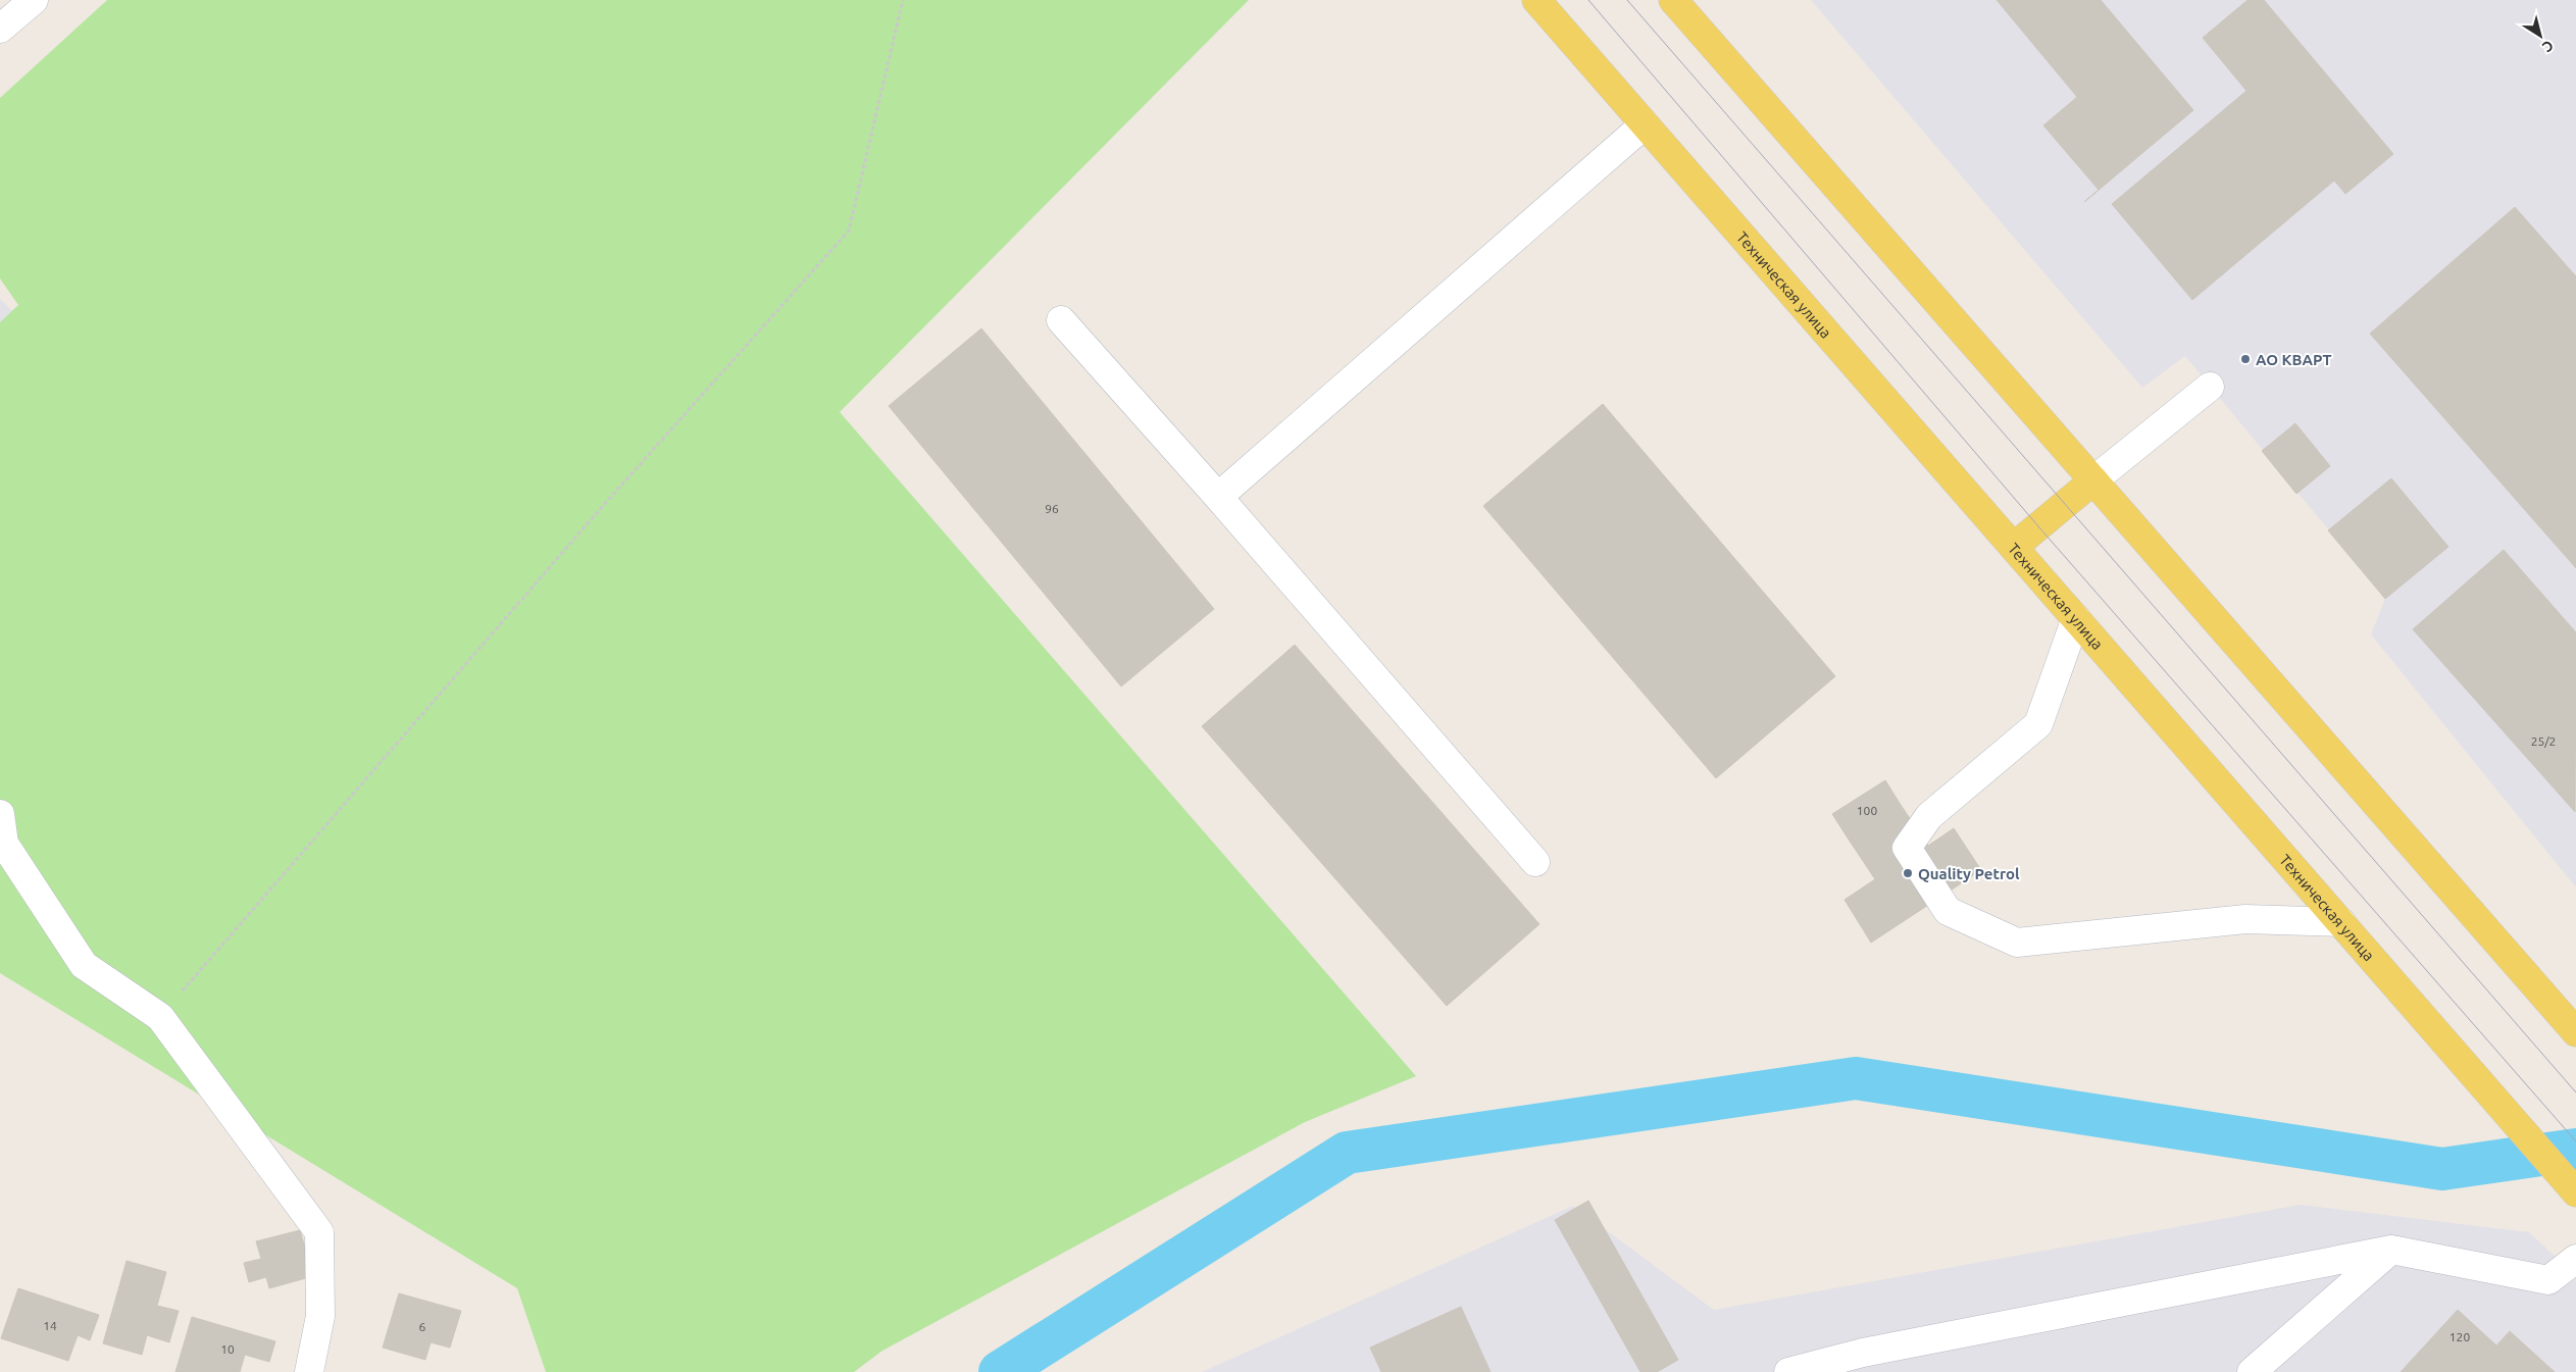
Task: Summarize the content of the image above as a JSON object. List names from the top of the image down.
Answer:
{
  "streets": {
    "main road": ["Техническая улица"]
  },
  "places": ["АО КВАРТ", "Quality Petrol"],
  "house_numbers": [
    "96",
    "25/2",
    "100",
    "14",
    "6",
    "120",
    "10"
  ],
  "north": "bottom right"
}
